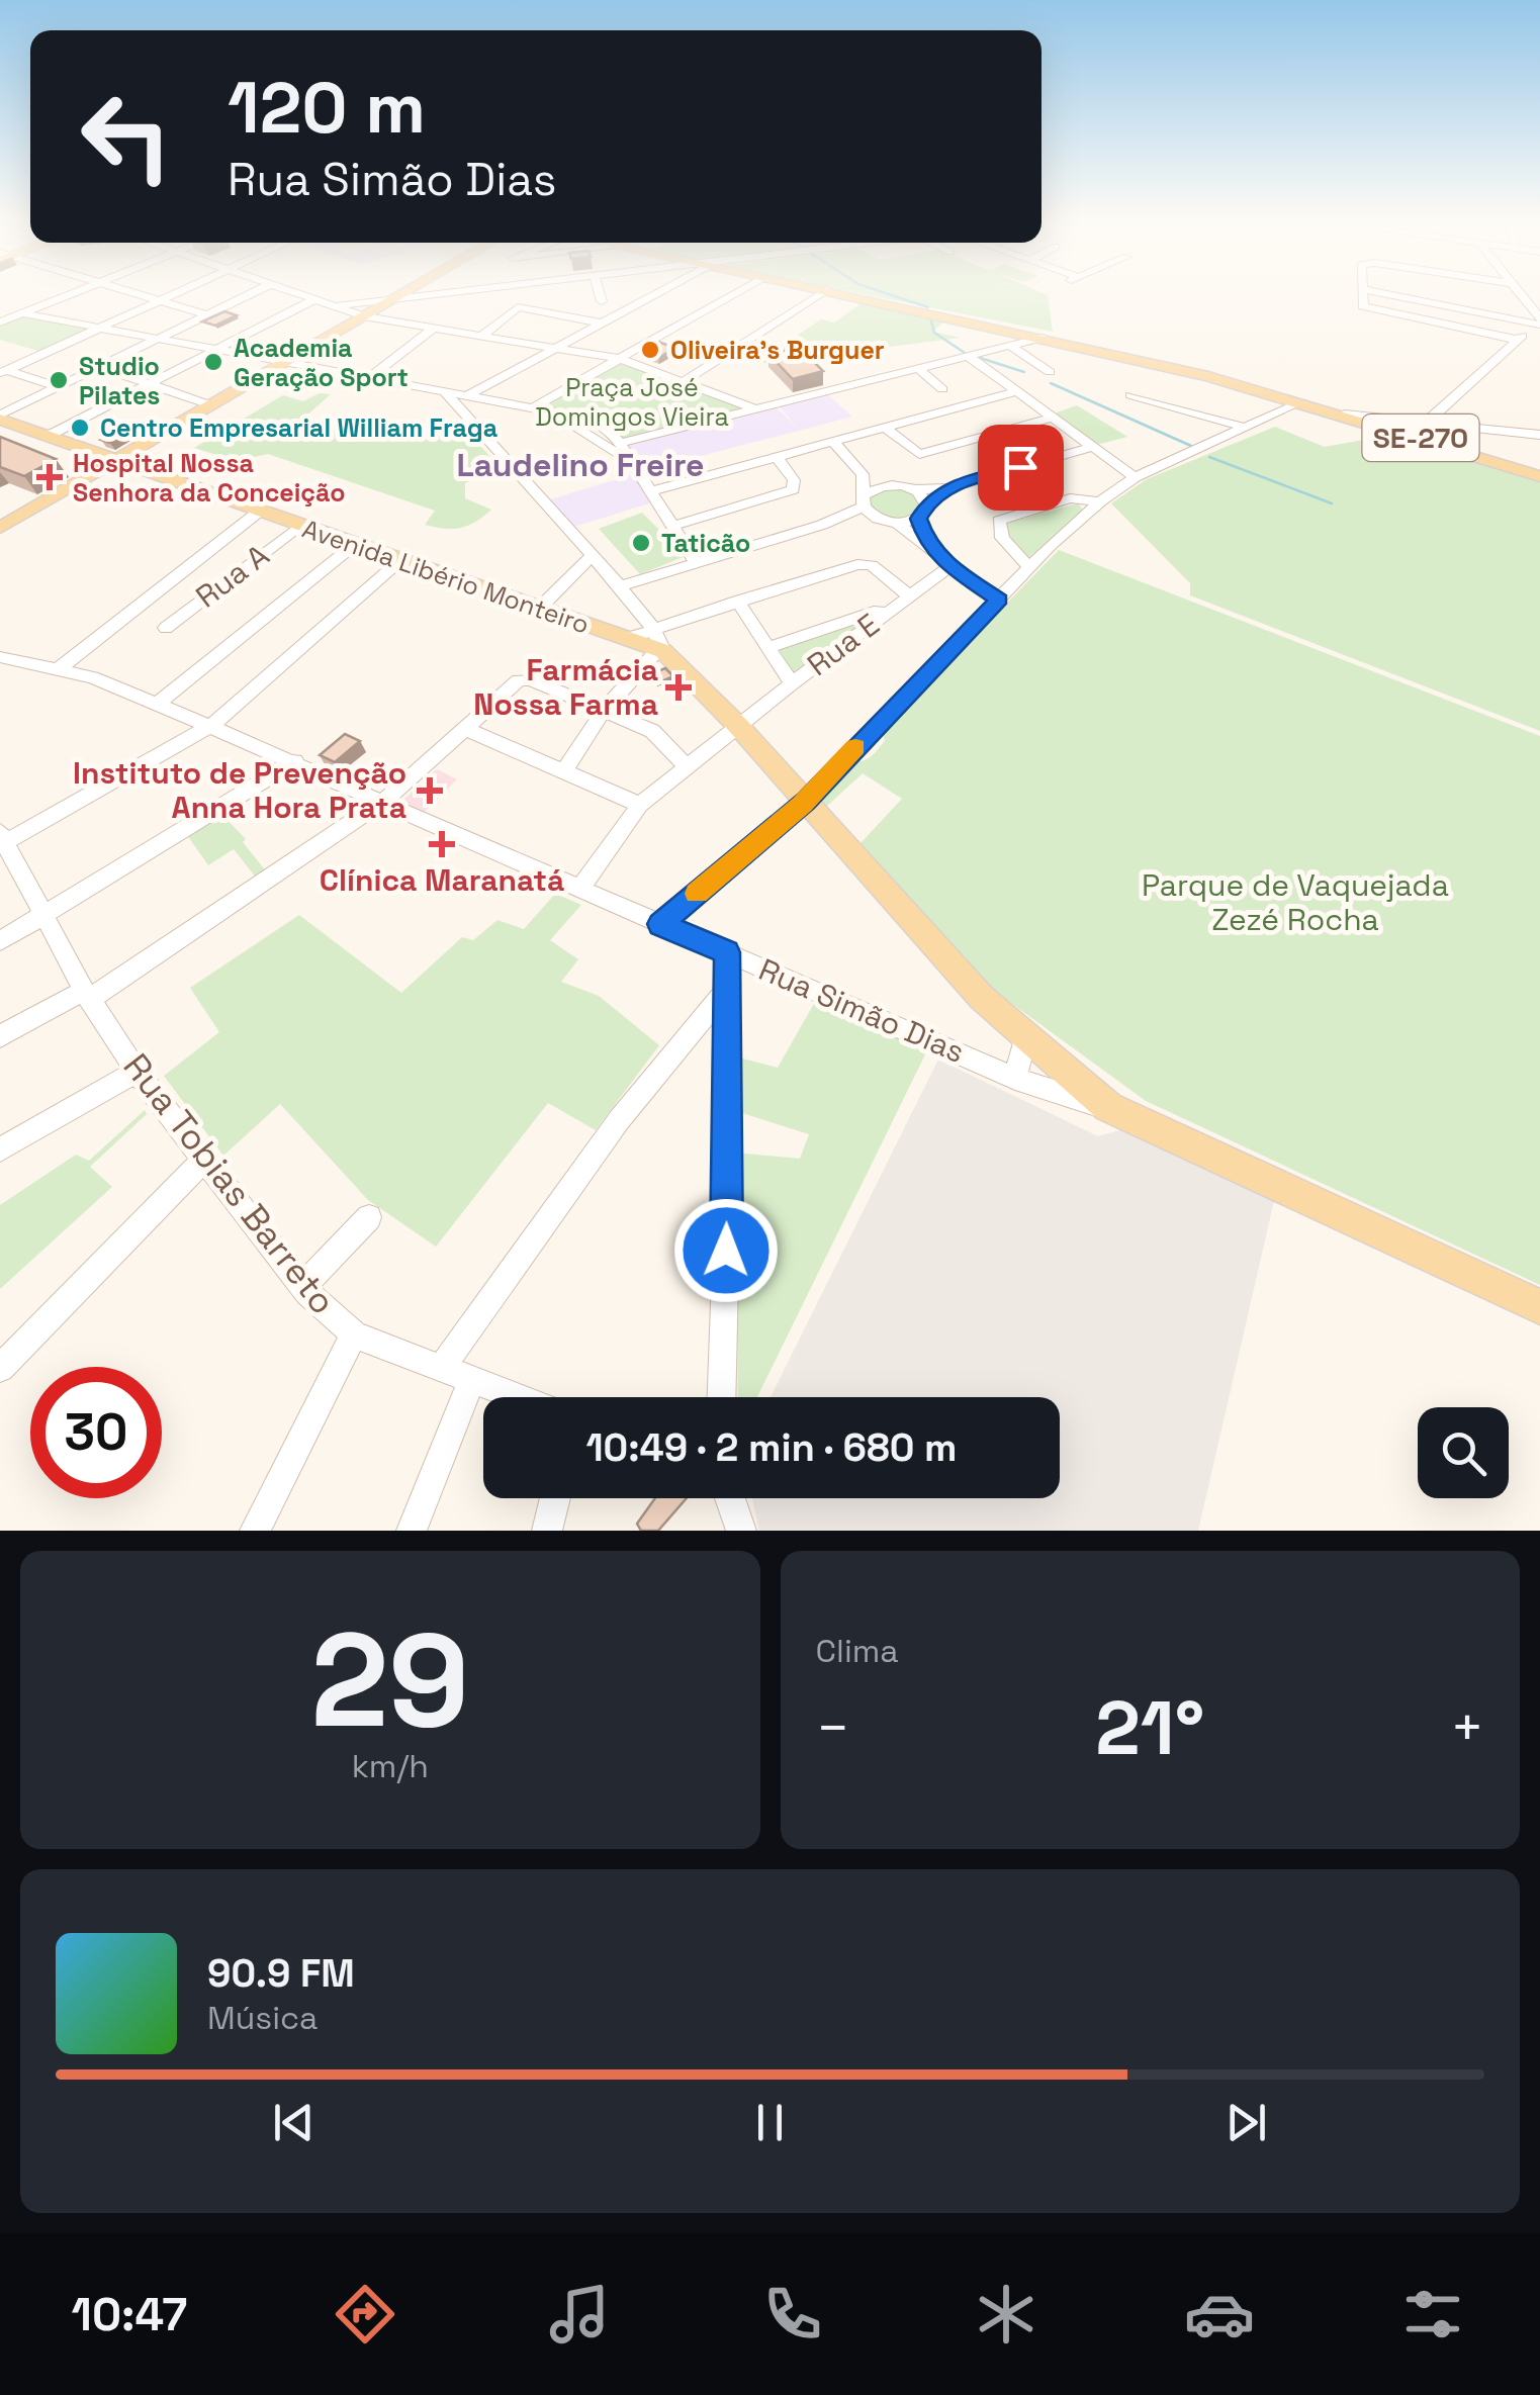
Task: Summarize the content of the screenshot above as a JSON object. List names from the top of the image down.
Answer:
{
  "streets": {
    "main road": ["SE-270", "Avenida Libério Monteiro"],
    "street": [
      "Rua A",
      "Rua E",
      "Rua Simão Dias",
      "Rua Tobias Barreto"
    ]
  },
  "crossings": [
    ["Rua A", "Avenida Libério Monteiro"],
    ["Rua E", "Rua Simão Dias"]
  ],
  "districts": ["Laudelino Freire"],
  "parks": ["Praça José Domingos Vieira", "Parque de Vaquejada Zezé Rocha"],
  "places": {
    "other": [
      "Oliveira's Burguer",
      "Academia Geração Sport",
      "Studio Pilates",
      "Centro Empresarial William Fraga",
      "Taticão"
    ],
    "health": [
      "Hospital Nossa Senhora da Conceição",
      "Farmácia Nossa Farma",
      "Instituto de Prevenção Anna Hora Prata",
      "Clínica Maranatá"
    ]
  },
  "page": {
    "turn": ["120 m", "Rua Simão Dias"],
    "limit": "30",
    "trip": "10:49 · 2 min · 680 m",
    "tile": [
      ["29", "km/h"],
      "Clima"
    ],
    "heat": ["−", "21°", "+"],
    "song": ["90.9 FM", "Música"],
    "tabs": "10:47"
  }
}
